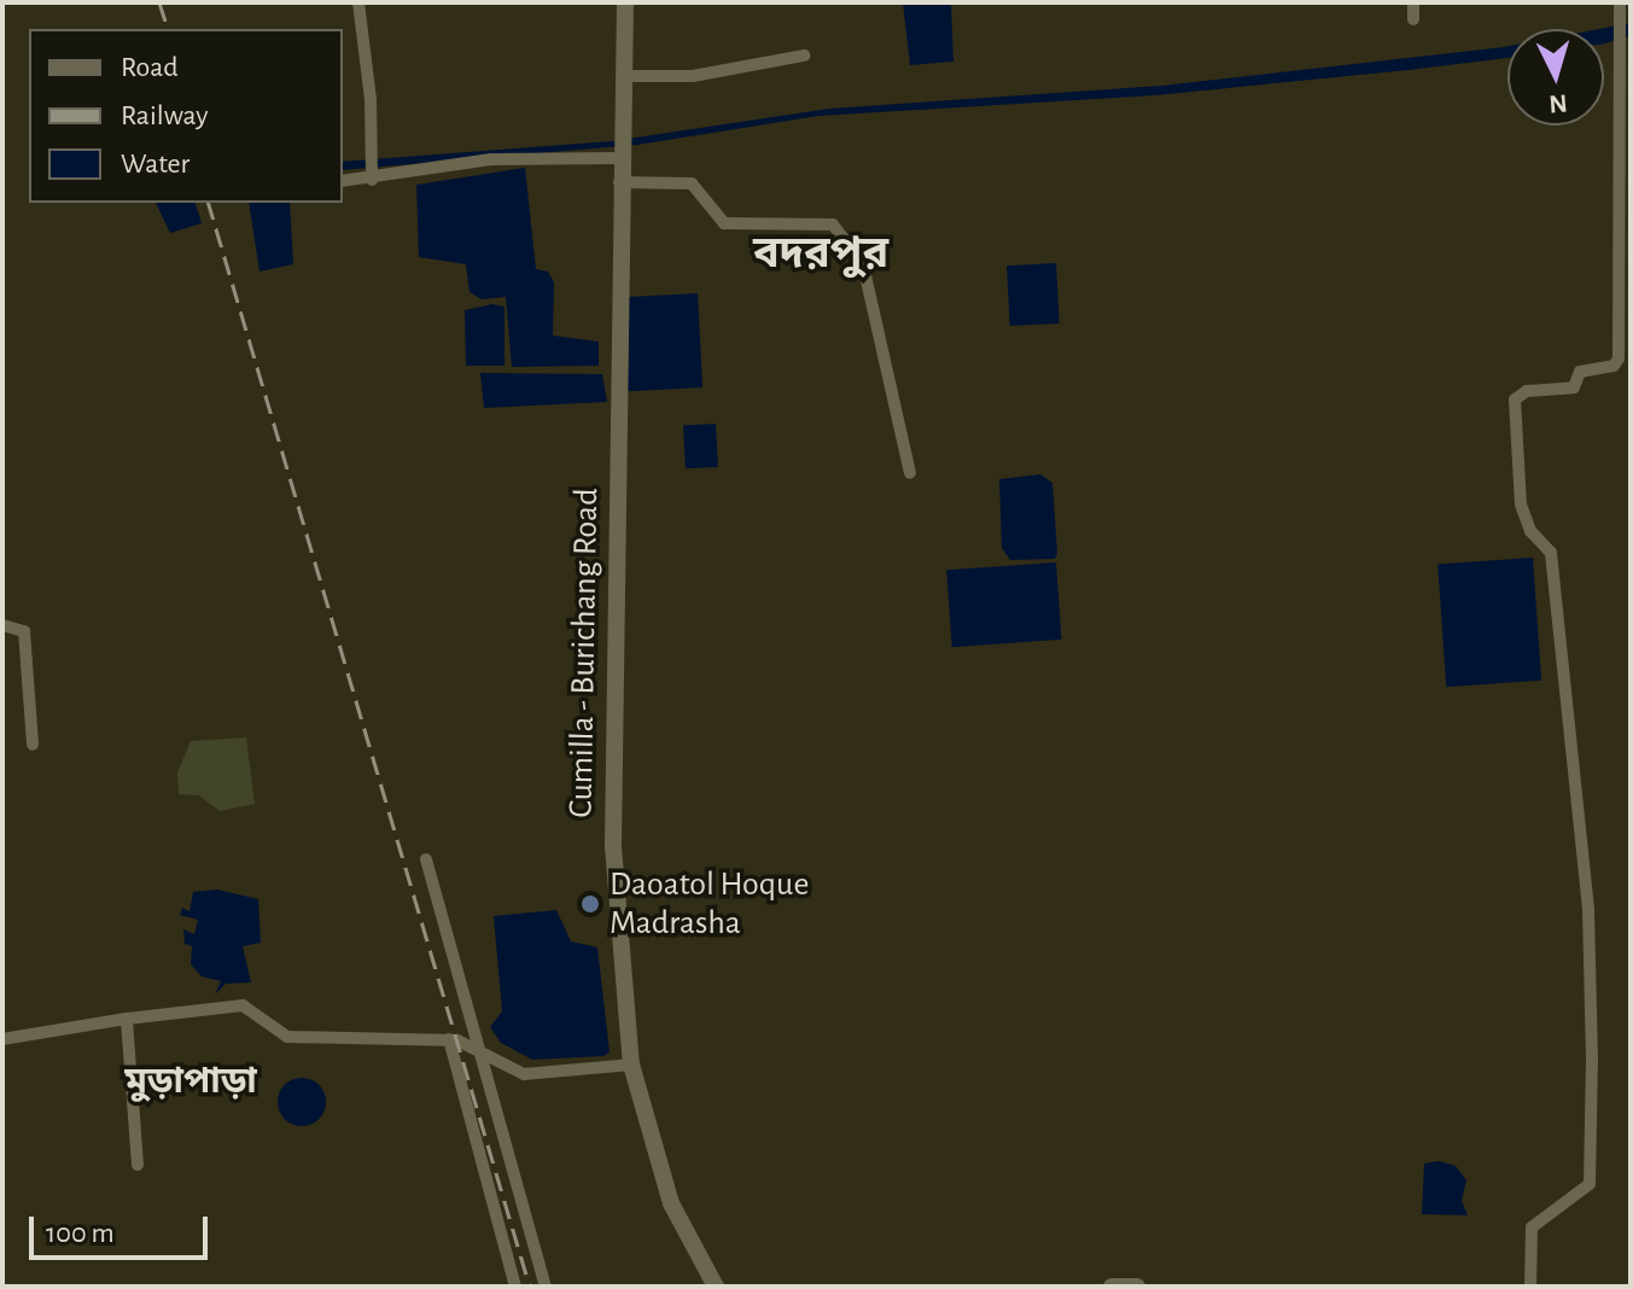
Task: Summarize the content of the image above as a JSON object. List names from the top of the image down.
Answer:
{
  "streets": {
    "main road": ["Cumilla - Burichang Road"]
  },
  "districts": ["বদরপুর", "মুড়াপাড়া"],
  "places": ["Daoatol Hoque Madrasha"],
  "legend": ["Road", "Railway", "Water"],
  "scale_bar": "100 m",
  "north": "bottom"
}
